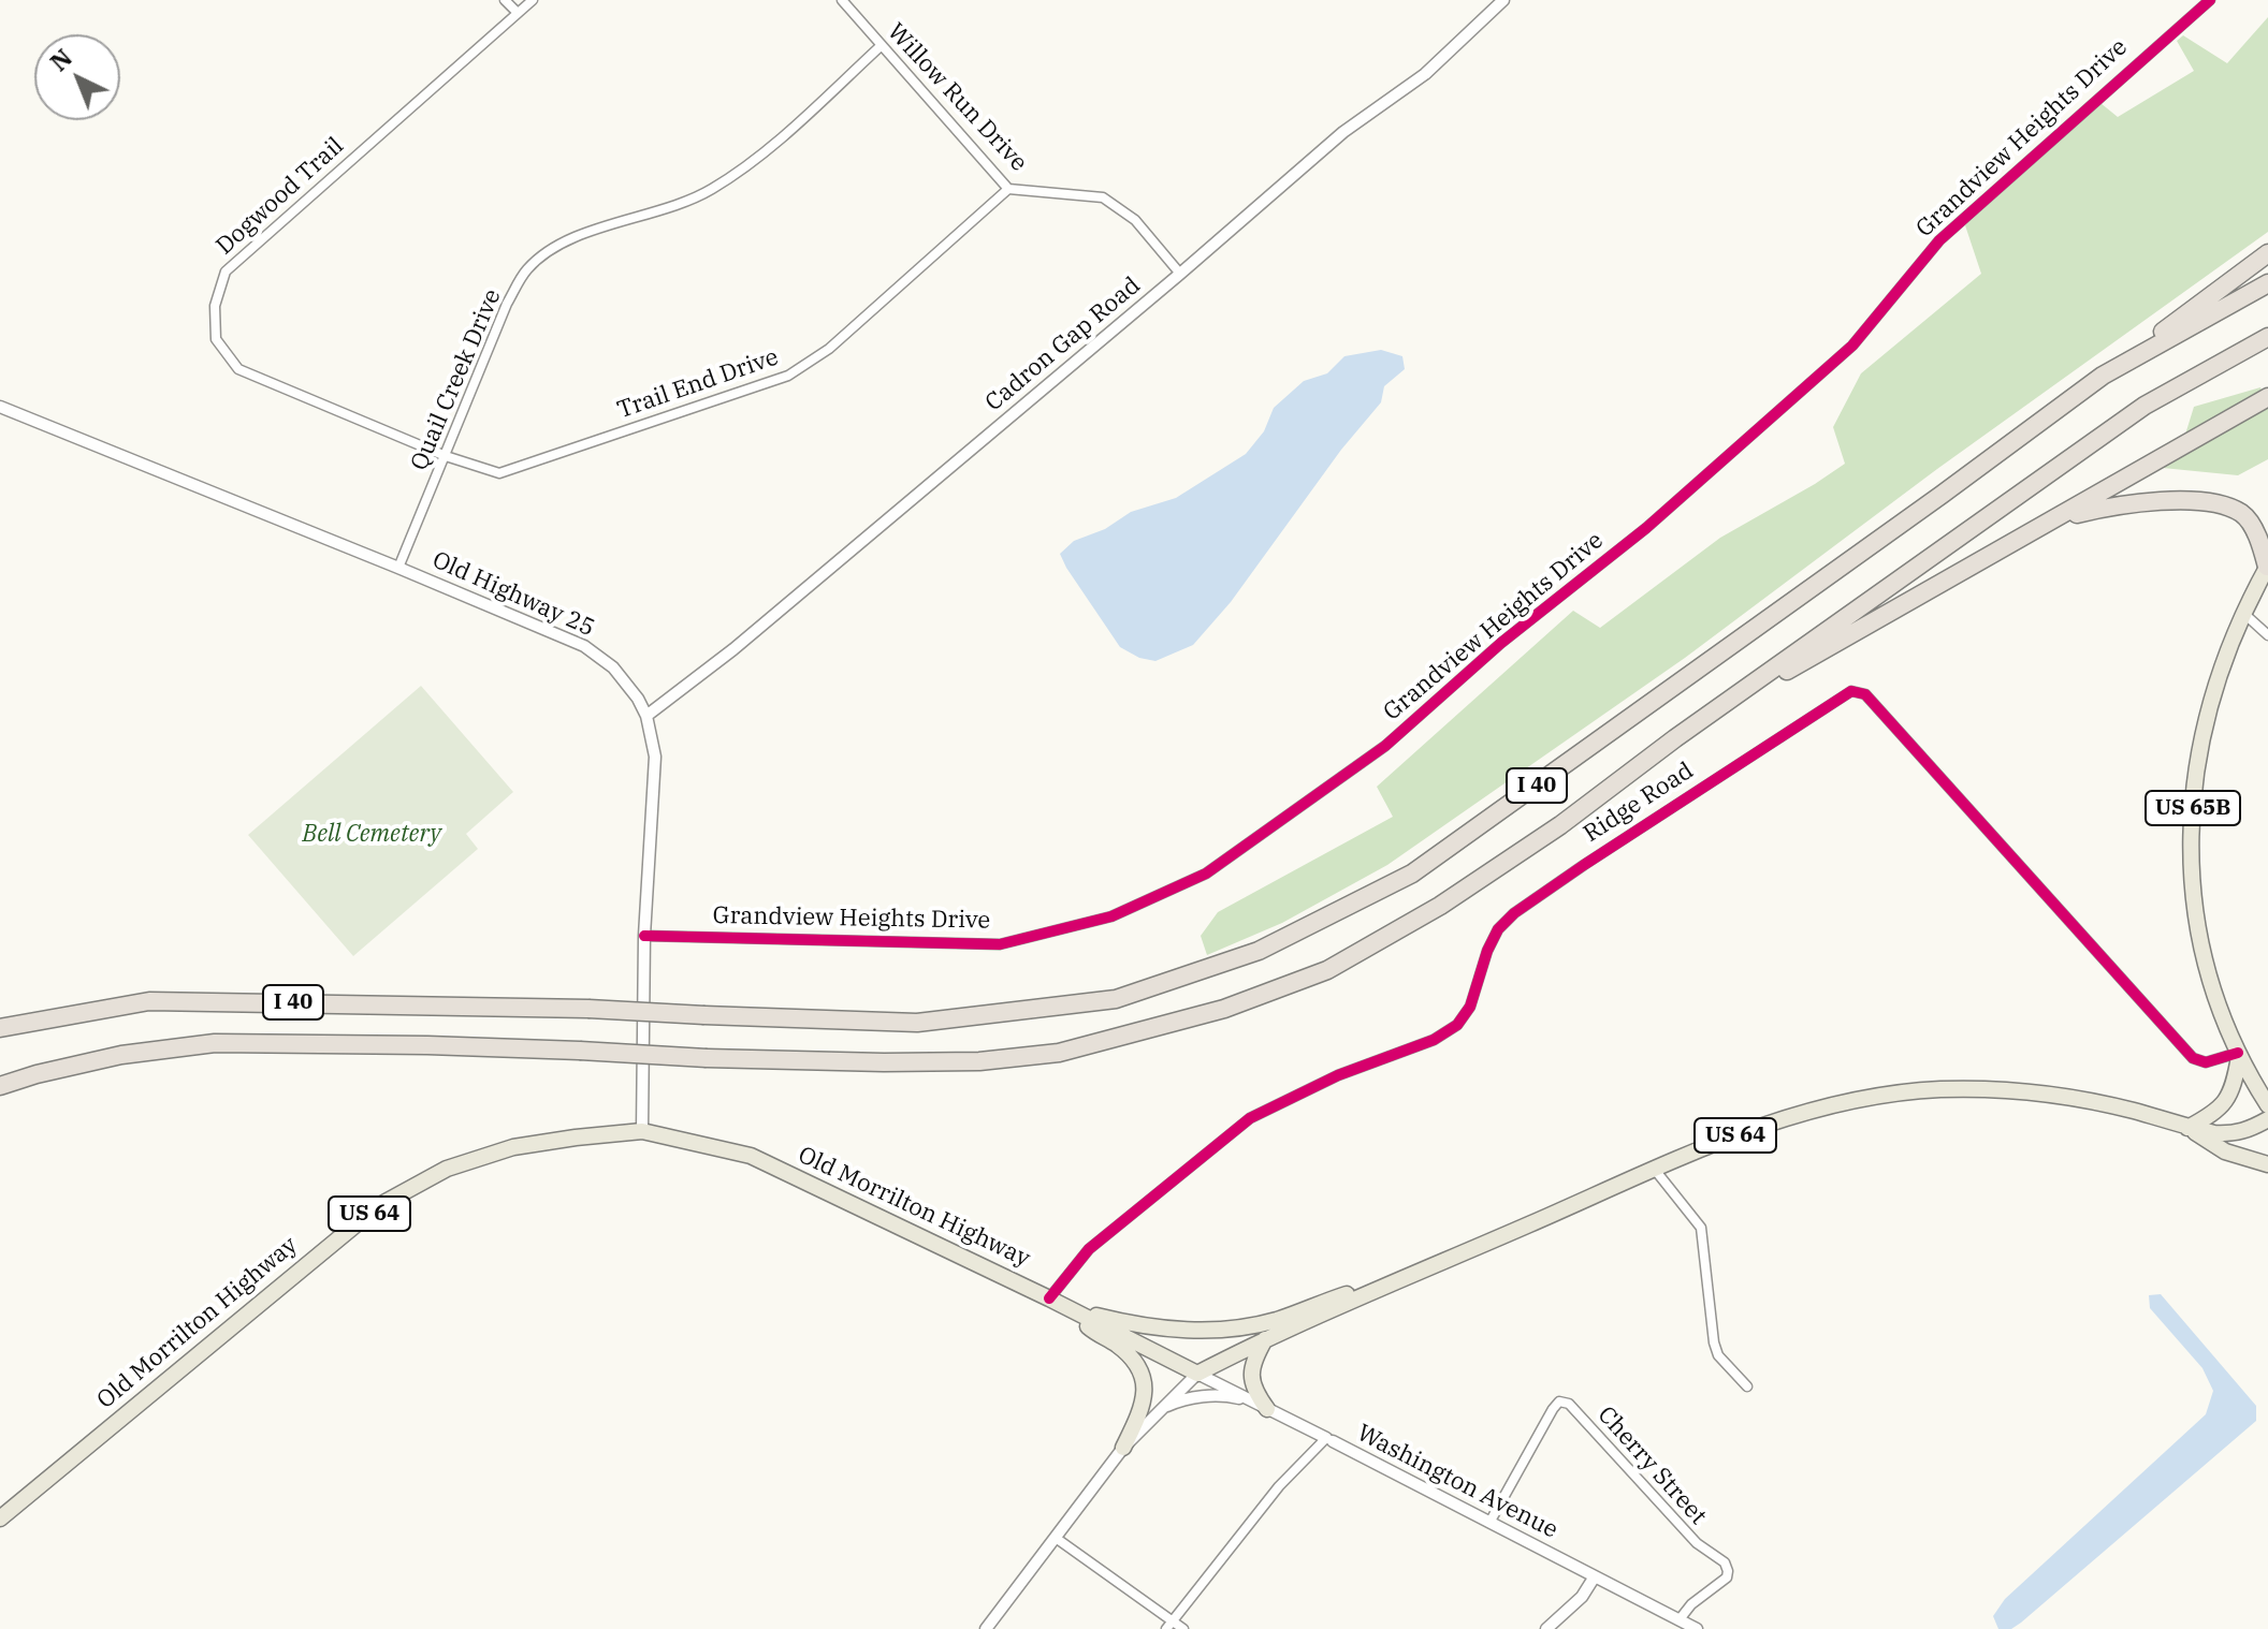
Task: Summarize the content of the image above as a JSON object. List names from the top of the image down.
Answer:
{
  "streets": {
    "highway": ["I 40"],
    "main road": ["US 65B", "US 64", "Old Morrilton Highway"],
    "street": [
      "Willow Run Drive",
      "Grandview Heights Drive",
      "Dogwood Trail",
      "Cadron Gap Road",
      "Quail Creek Drive",
      "Trail End Drive",
      "Old Highway 25",
      "Ridge Road",
      "Cherry Street",
      "Washington Avenue"
    ]
  },
  "crossings": [
    ["Willow Run Drive", "Cadron Gap Road"],
    ["Willow Run Drive", "Quail Creek Drive"],
    ["Willow Run Drive", "Trail End Drive"],
    ["Grandview Heights Drive", "Old Highway 25"],
    ["Dogwood Trail", "Quail Creek Drive"],
    ["Dogwood Trail", "Trail End Drive"],
    ["Cadron Gap Road", "Old Highway 25"],
    ["Quail Creek Drive", "Trail End Drive"],
    ["Quail Creek Drive", "Old Highway 25"],
    ["Old Highway 25", "Old Morrilton Highway"],
    ["Ridge Road", "US 65B"],
    ["Ridge Road", "Old Morrilton Highway"],
    ["US 64", "Old Morrilton Highway"],
    ["US 64", "Washington Avenue"],
    ["Old Morrilton Highway", "Washington Avenue"],
    ["Cherry Street", "Washington Avenue"]
  ],
  "parks": ["Bell Cemetery"],
  "north": "top left"
}
